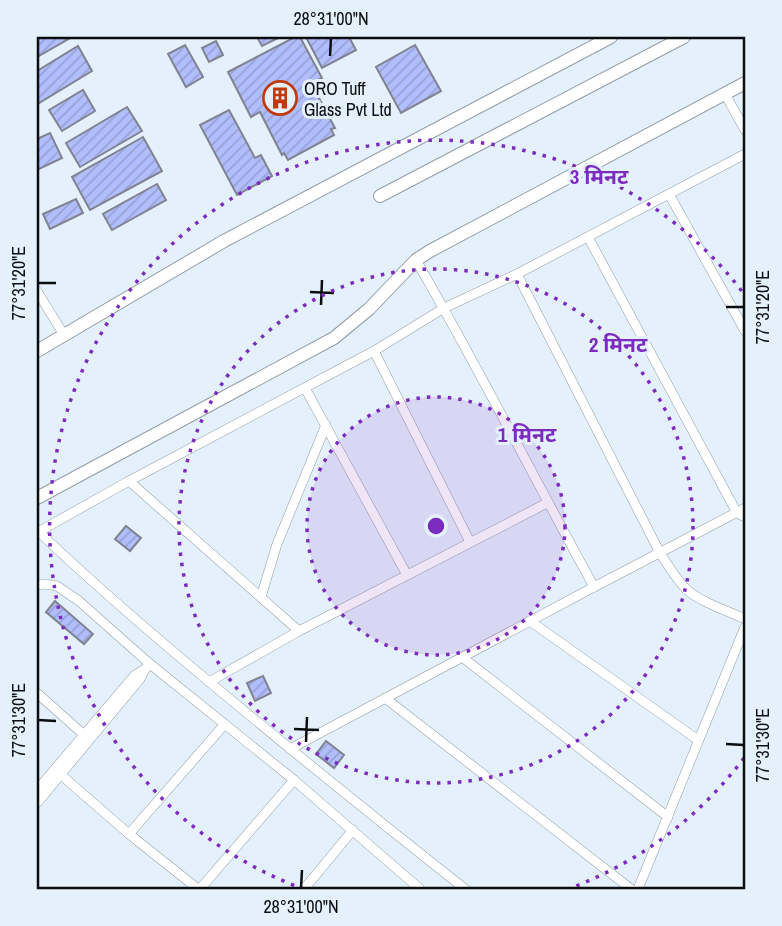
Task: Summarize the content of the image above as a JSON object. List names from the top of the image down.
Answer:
{
  "places": {
    "building": ["ORO Tuff Glass Pvt Ltd"]
  },
  "coordinates": ["28°31'00\"N", "77°31'20\"E", "77°31'30\"E"],
  "rings": ["3 मिनट", "2 मिनट", "1 मिनट"]
}
